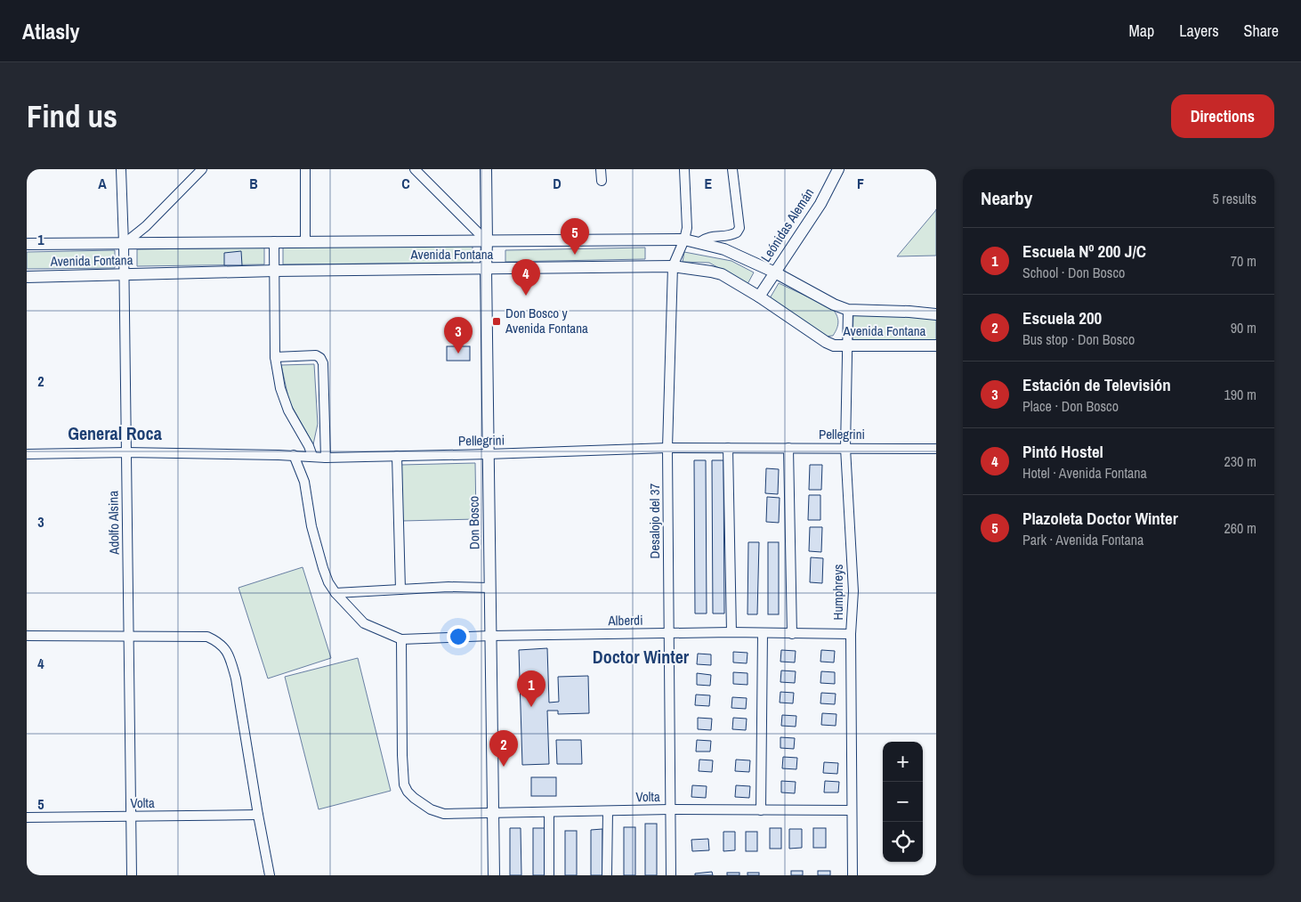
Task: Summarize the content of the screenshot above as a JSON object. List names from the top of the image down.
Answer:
{
  "streets": {
    "street": [
      "Leónidas Alemán",
      "Avenida Fontana",
      "Pellegrini",
      "Desalojo del 37",
      "Adolfo Alsina",
      "Don Bosco",
      "Humphreys",
      "Alberdi",
      "Volta"
    ]
  },
  "crossings": [
    ["Leónidas Alemán", "Avenida Fontana"],
    ["Avenida Fontana", "Desalojo del 37"],
    ["Avenida Fontana", "Adolfo Alsina"],
    ["Avenida Fontana", "Don Bosco"],
    ["Avenida Fontana", "Humphreys"],
    ["Pellegrini", "Desalojo del 37"],
    ["Pellegrini", "Adolfo Alsina"],
    ["Pellegrini", "Don Bosco"],
    ["Pellegrini", "Humphreys"],
    ["Desalojo del 37", "Alberdi"],
    ["Desalojo del 37", "Volta"],
    ["Adolfo Alsina", "Volta"],
    ["Don Bosco", "Alberdi"],
    ["Don Bosco", "Volta"],
    ["Humphreys", "Alberdi"],
    ["Humphreys", "Volta"],
    ["Alberdi", "Volta"]
  ],
  "districts": ["General Roca", "Doctor Winter"],
  "places": {
    "transit": ["Don Bosco y Avenida Fontana"]
  },
  "page": {
    "header": "Atlasly",
    "nav": ["Map", "Layers", "Share"],
    "buttons": "Directions",
    "title": "Find us",
    "heading": ["Nearby", "5 results"],
    "pins": [
      "5",
      "4",
      "3",
      "1",
      "2"
    ],
    "list": [
      {
        "mark": "1",
        "name": "Escuela Nº 200 J/C",
        "note": "School · Don Bosco",
        "value": "70 m"
      },
      {
        "mark": "2",
        "name": "Escuela 200",
        "note": "Bus stop · Don Bosco",
        "value": "90 m"
      },
      {
        "mark": "3",
        "name": "Estación de Televisión",
        "note": "Place · Don Bosco",
        "value": "190 m"
      },
      {
        "mark": "4",
        "name": "Pintó Hostel",
        "note": "Hotel · Avenida Fontana",
        "value": "230 m"
      },
      {
        "mark": "5",
        "name": "Plazoleta Doctor Winter",
        "note": "Park · Avenida Fontana",
        "value": "260 m"
      }
    ],
    "map_buttons": ["+", "−"]
  },
  "grid": {
    "columns": [
      "A",
      "B",
      "C",
      "D",
      "E",
      "F"
    ],
    "rows": [
      "1",
      "2",
      "3",
      "4",
      "5"
    ]
  }
}
